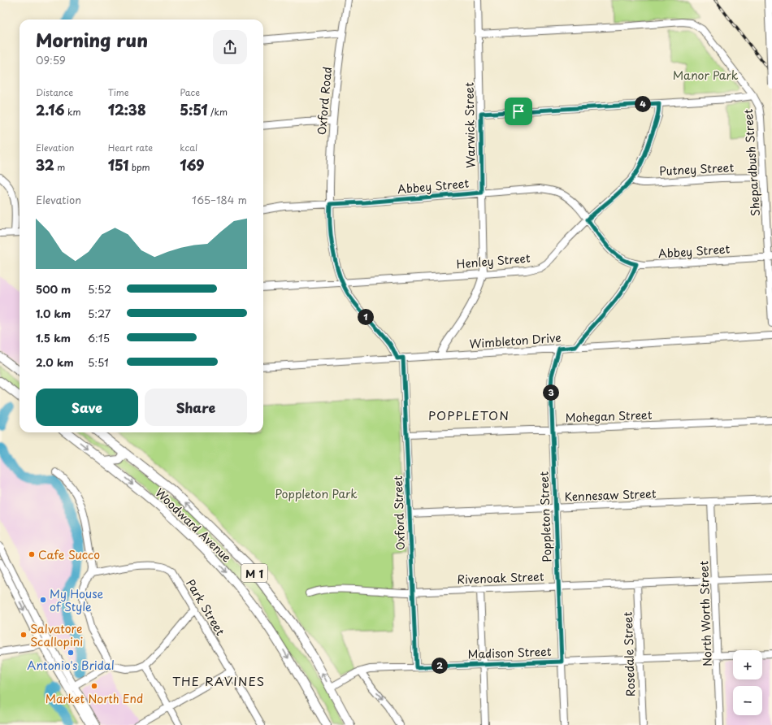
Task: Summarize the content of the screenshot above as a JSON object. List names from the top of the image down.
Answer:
{
  "streets": {
    "main road": ["Woodward Avenue", "M 1"],
    "street": [
      "Oxford Road",
      "Warwick Street",
      "Shepardbush Street",
      "Putney Street",
      "Abbey Street",
      "Henley Street",
      "Wimbleton Drive",
      "Mohegan Street",
      "Kennesaw Street",
      "Oxford Street",
      "Poppleton Street",
      "Rivenoak Street",
      "Park Street",
      "North Worth Street",
      "Madison Street",
      "Rosedale Street"
    ]
  },
  "crossings": [
    ["Oxford Road", "Abbey Street"],
    ["Oxford Road", "Oxford Street"],
    ["Warwick Street", "Shepardbush Street"],
    ["Warwick Street", "Abbey Street"],
    ["Warwick Street", "Henley Street"],
    ["Warwick Street", "Wimbleton Drive"],
    ["Shepardbush Street", "Putney Street"],
    ["Shepardbush Street", "Abbey Street"],
    ["Putney Street", "Henley Street"],
    ["Abbey Street", "Henley Street"],
    ["Abbey Street", "Oxford Street"],
    ["Henley Street", "Oxford Street"],
    ["Wimbleton Drive", "Oxford Street"],
    ["Wimbleton Drive", "Poppleton Street"],
    ["Mohegan Street", "Oxford Street"],
    ["Mohegan Street", "Poppleton Street"],
    ["Kennesaw Street", "Oxford Street"],
    ["Kennesaw Street", "Poppleton Street"],
    ["Kennesaw Street", "North Worth Street"],
    ["Oxford Street", "Rivenoak Street"],
    ["Oxford Street", "Madison Street"],
    ["Poppleton Street", "Rivenoak Street"],
    ["Poppleton Street", "Madison Street"],
    ["Woodward Avenue", "Madison Street"],
    ["Rivenoak Street", "North Worth Street"],
    ["Rivenoak Street", "Rosedale Street"],
    ["North Worth Street", "Madison Street"],
    ["Madison Street", "Rosedale Street"]
  ],
  "districts": ["POPPLETON", "THE RAVINES"],
  "parks": ["Manor Park", "Poppleton Park"],
  "places": [
    "Cafe Succo",
    "My House of Style",
    "Salvatore Scallopini",
    "Antonio's Bridal",
    "Market North End"
  ],
  "page": {
    "heading": ["Morning run", "09:59"],
    "stats": [
      ["Distance", "2.16 km"],
      ["Time", "12:38"],
      ["Pace", "5:51 /km"],
      ["Elevation", "32 m"],
      ["Heart rate", "151 bpm"],
      ["kcal", "169"]
    ],
    "pins": [
      "4",
      "1",
      "3",
      "2"
    ],
    "chart": ["Elevation", "165–184 m"],
    "list": [
      {
        "name": "500 m",
        "note": "5:52"
      },
      {
        "name": "1.0 km",
        "note": "5:27"
      },
      {
        "name": "1.5 km",
        "note": "6:15"
      },
      {
        "name": "2.0 km",
        "note": "5:51"
      }
    ],
    "buttons": ["Save", "Share"],
    "map_buttons": ["+", "−"]
  }
}
